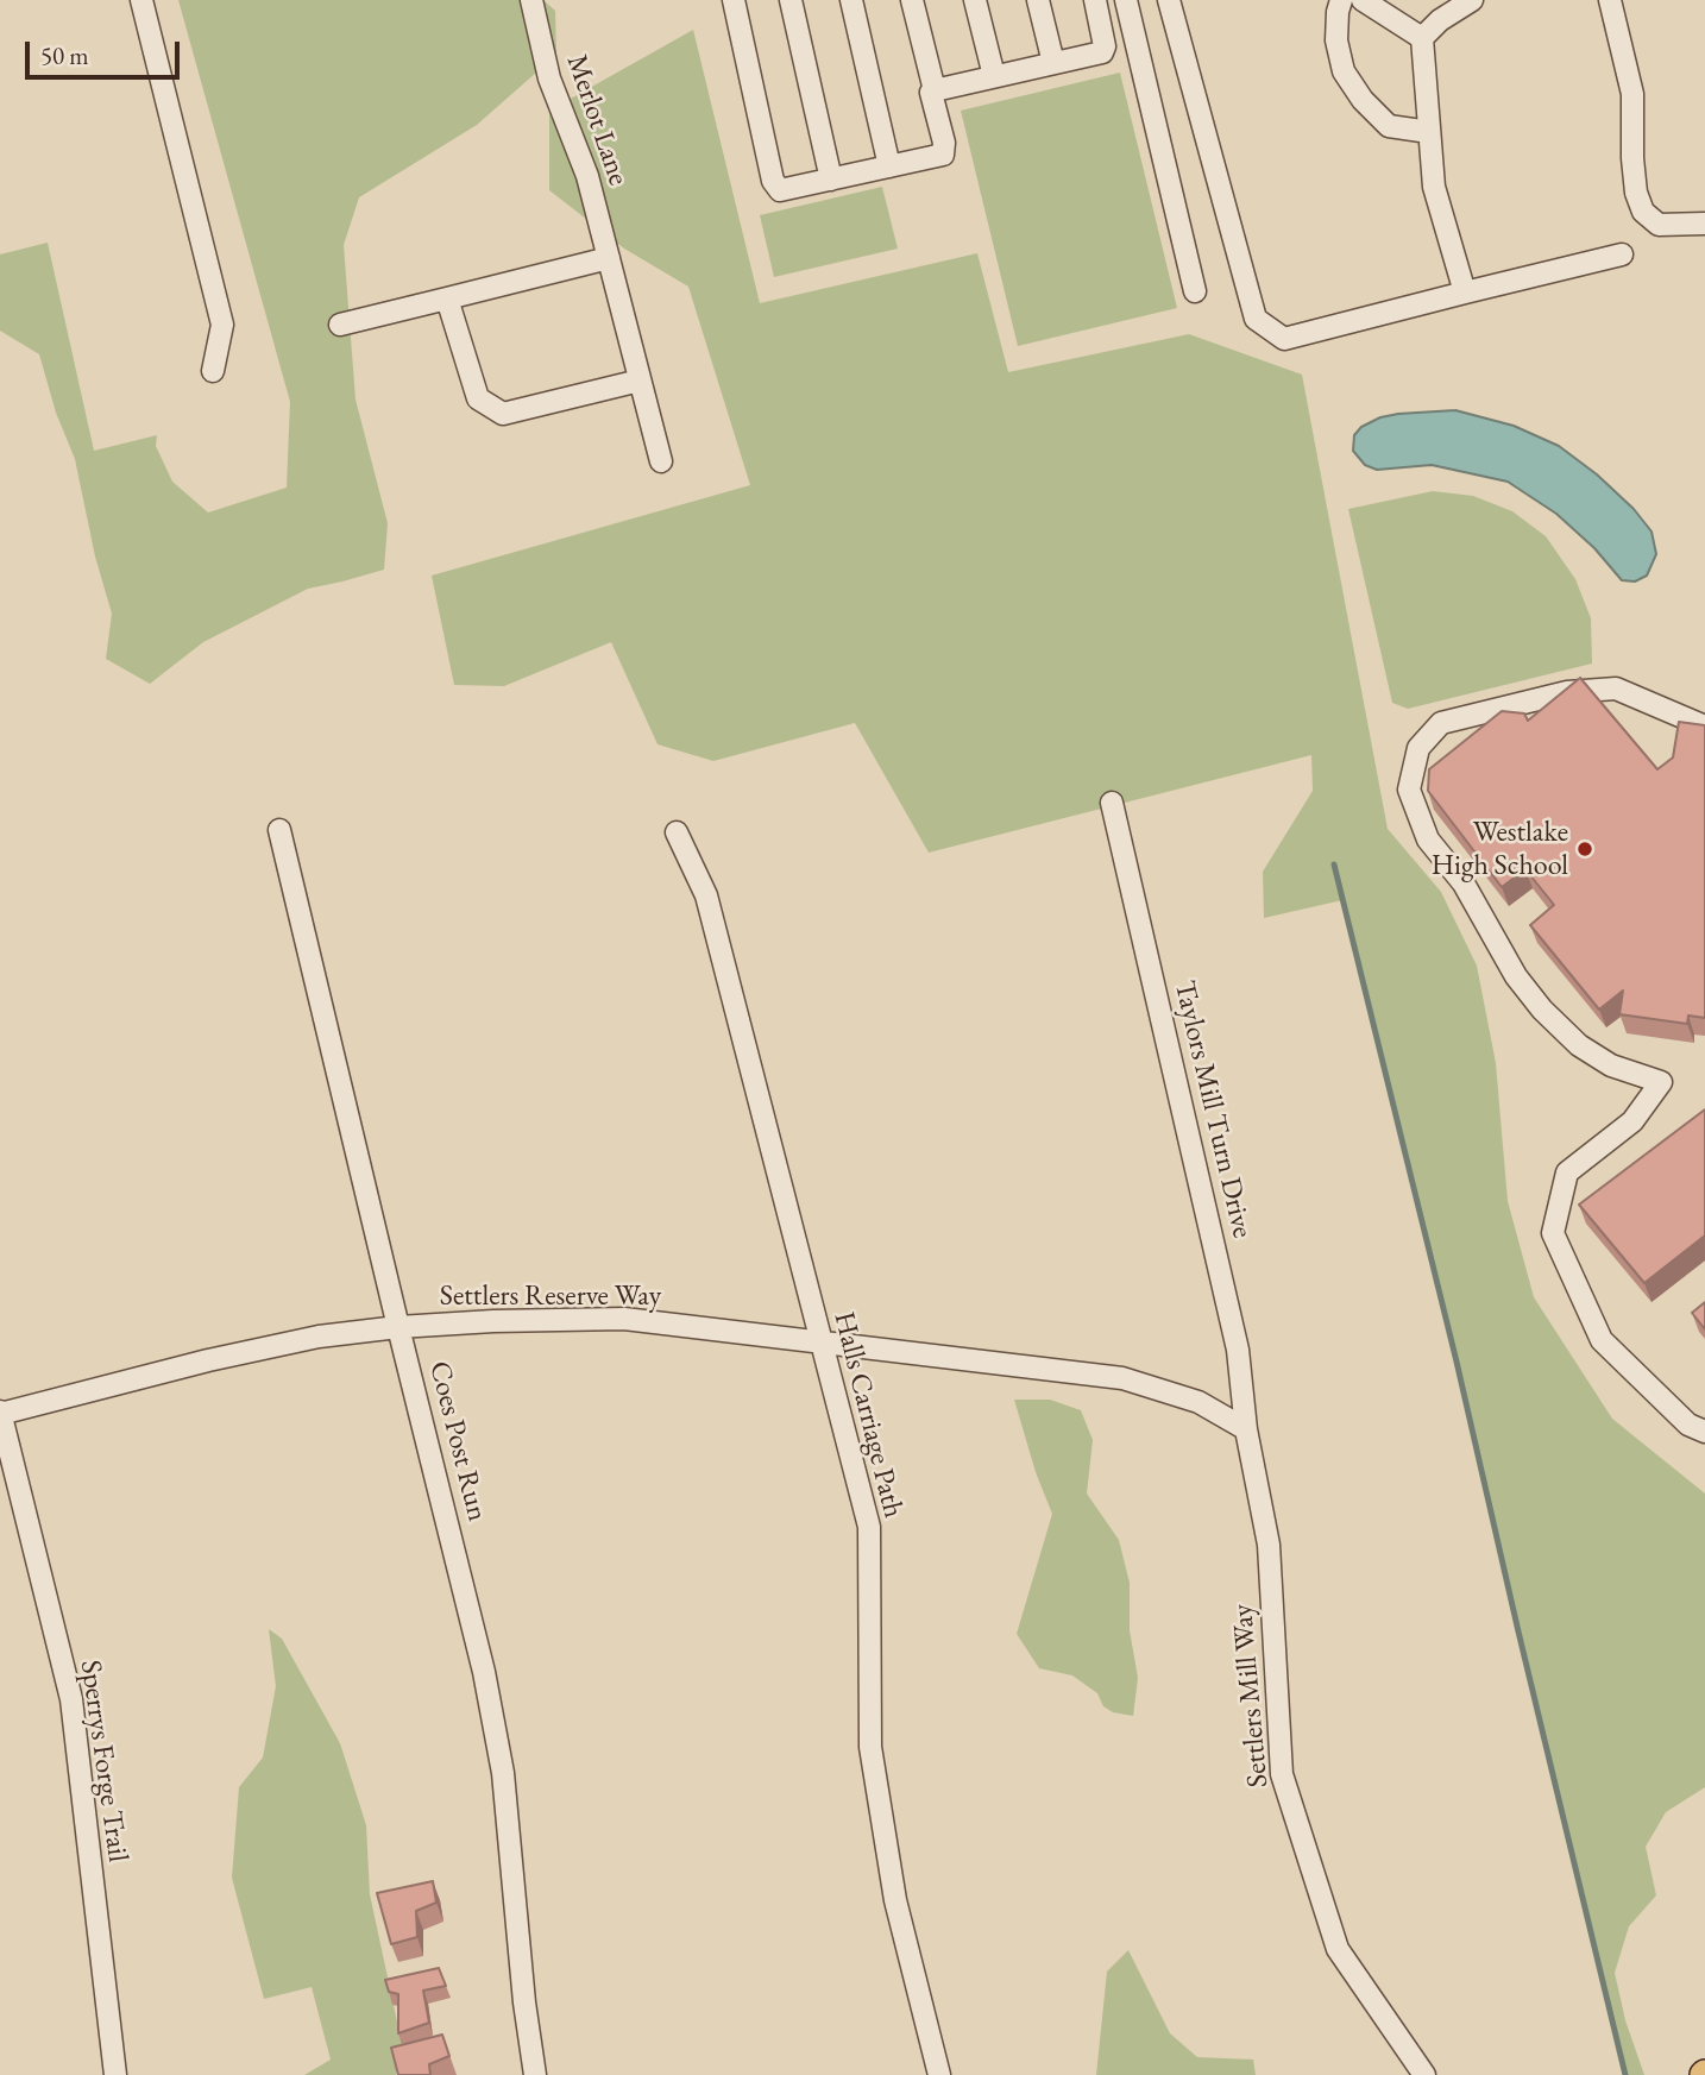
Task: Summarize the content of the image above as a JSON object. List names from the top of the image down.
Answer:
{
  "streets": {
    "street": [
      "Merlot Lane",
      "Taylors Mill Turn Drive",
      "Settlers Reserve Way",
      "Halls Carriage Path",
      "Coes Post Run",
      "Settlers Mill Way",
      "Sperrys Forge Trail"
    ]
  },
  "crossings": [
    ["Taylors Mill Turn Drive", "Settlers Reserve Way"],
    ["Taylors Mill Turn Drive", "Settlers Mill Way"],
    ["Settlers Reserve Way", "Halls Carriage Path"],
    ["Settlers Reserve Way", "Coes Post Run"],
    ["Settlers Reserve Way", "Settlers Mill Way"],
    ["Settlers Reserve Way", "Sperrys Forge Trail"]
  ],
  "places": ["Westlake High School"],
  "scale_bar": "50 m"
}
